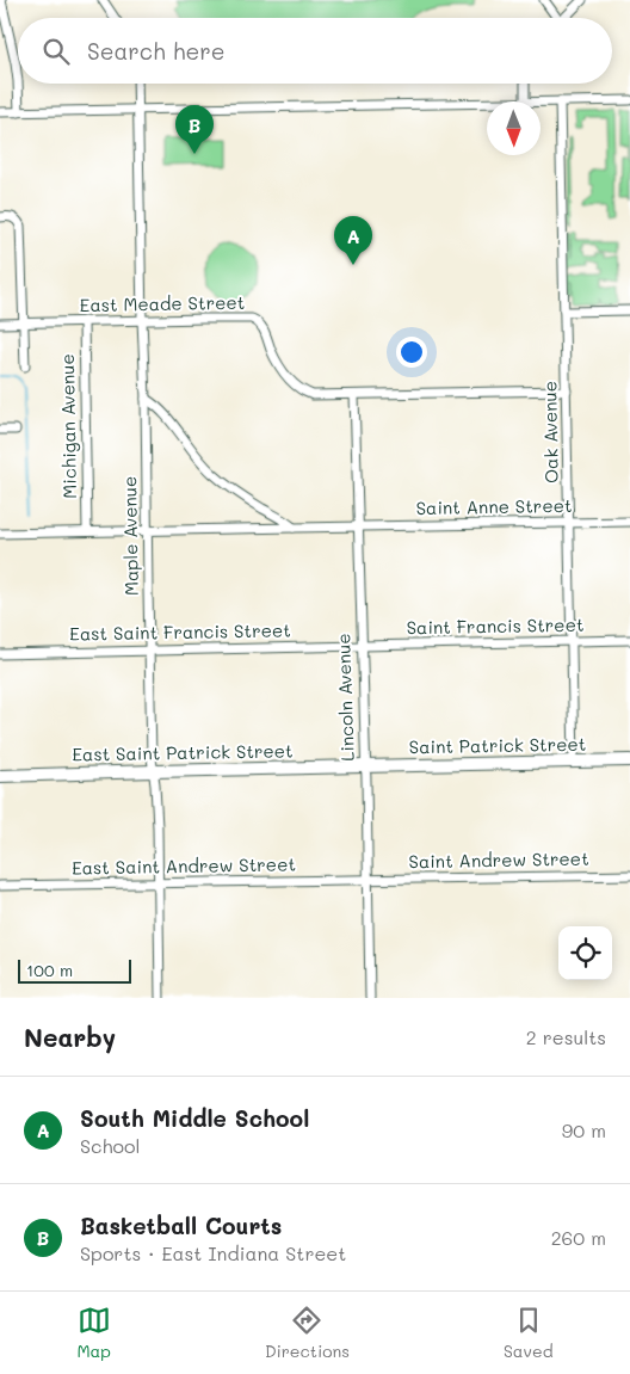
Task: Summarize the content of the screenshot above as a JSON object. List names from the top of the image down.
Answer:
{
  "streets": {
    "main road": ["Saint Patrick Street", "East Saint Patrick Street"],
    "street": [
      "East Meade Street",
      "Michigan Avenue",
      "Oak Avenue",
      "Saint Anne Street",
      "Maple Avenue",
      "Saint Francis Street",
      "East Saint Francis Street",
      "Lincoln Avenue",
      "Saint Andrew Street",
      "East Saint Andrew Street"
    ]
  },
  "crossings": [
    ["East Meade Street", "Michigan Avenue"],
    ["East Meade Street", "Oak Avenue"],
    ["East Meade Street", "Maple Avenue"],
    ["East Meade Street", "Lincoln Avenue"],
    ["Michigan Avenue", "Saint Anne Street"],
    ["Oak Avenue", "Saint Anne Street"],
    ["Oak Avenue", "Saint Francis Street"],
    ["Oak Avenue", "Saint Patrick Street"],
    ["Saint Anne Street", "Maple Avenue"],
    ["Saint Anne Street", "Lincoln Avenue"],
    ["Maple Avenue", "East Saint Francis Street"],
    ["Maple Avenue", "East Saint Patrick Street"],
    ["Maple Avenue", "East Saint Andrew Street"],
    ["Saint Francis Street", "East Saint Francis Street"],
    ["Saint Francis Street", "Lincoln Avenue"],
    ["East Saint Francis Street", "Lincoln Avenue"],
    ["Lincoln Avenue", "Saint Patrick Street"],
    ["Lincoln Avenue", "East Saint Patrick Street"],
    ["Lincoln Avenue", "Saint Andrew Street"],
    ["Lincoln Avenue", "East Saint Andrew Street"],
    ["Saint Patrick Street", "East Saint Patrick Street"],
    ["Saint Andrew Street", "East Saint Andrew Street"]
  ],
  "scale_bar": "100 m",
  "north": "bottom",
  "page": {
    "search": "Search here",
    "pins": ["B", "A"],
    "scale": "100 m",
    "heading": ["Nearby", "2 results"],
    "list": [
      {
        "mark": "A",
        "name": "South Middle School",
        "note": "School",
        "value": "90 m"
      },
      {
        "mark": "B",
        "name": "Basketball Courts",
        "note": "Sports · East Indiana Street",
        "value": "260 m"
      }
    ],
    "nav": ["Map", "Directions", "Saved"]
  }
}
